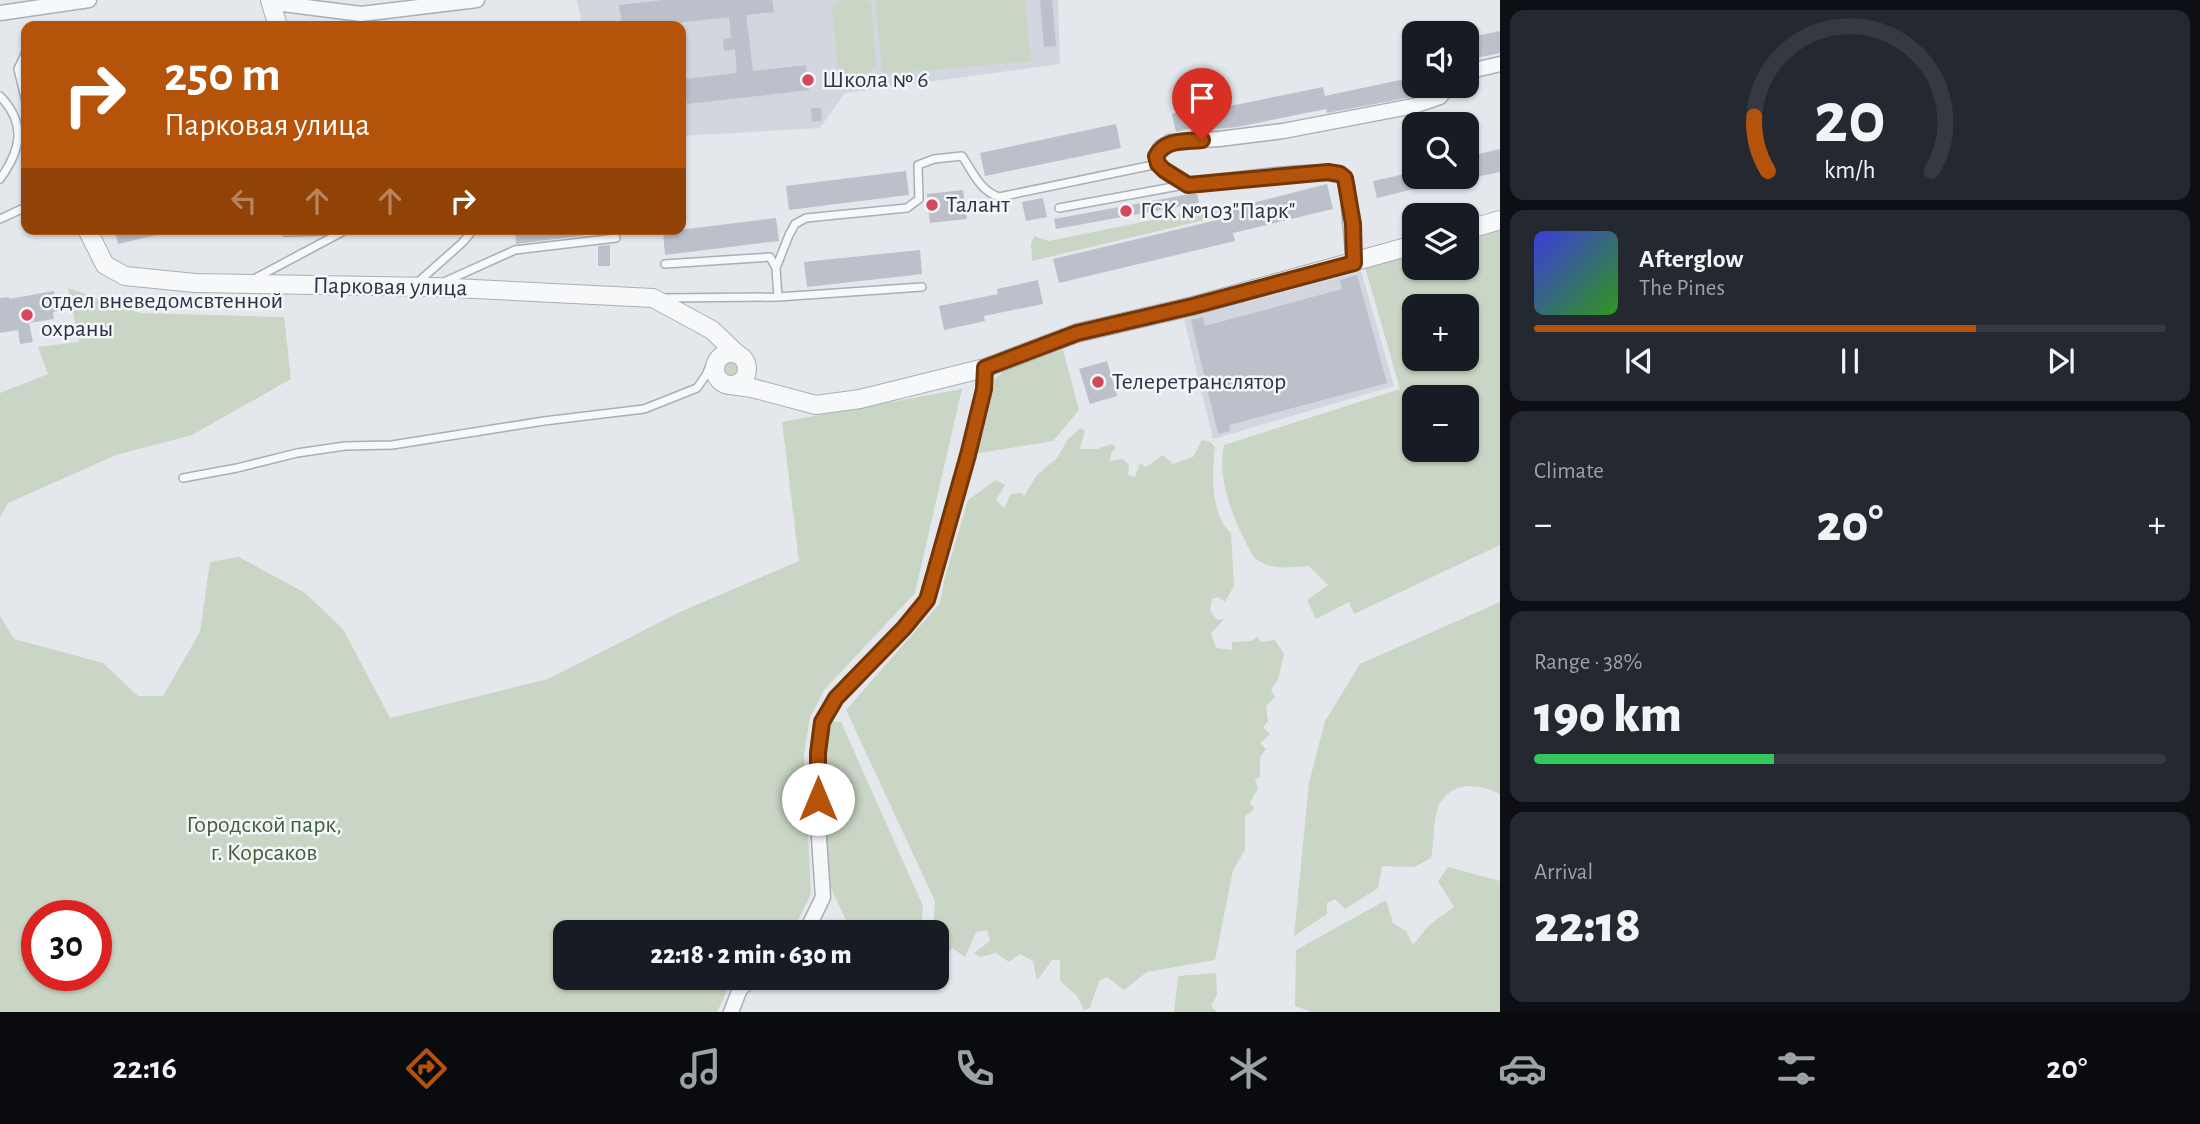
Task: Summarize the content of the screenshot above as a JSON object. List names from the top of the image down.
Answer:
{
  "streets": {
    "street": ["Парковая улица"]
  },
  "parks": ["Городской парк, г. Корсаков"],
  "places": [
    "Школа № 6",
    "Талант",
    "ГСК №103\"Парк\"",
    "отдел вневедомсвтенной охраны",
    "Телеретранслятор"
  ],
  "page": {
    "map_buttons": ["+", "−"],
    "turn": ["250 m", "Парковая улица"],
    "song": ["Afterglow", "The Pines"],
    "tile": [
      "Climate",
      ["Range · 38%", "190 km"],
      ["Arrival", "22:18"]
    ],
    "heat": ["−", "20°", "+"],
    "limit": "30",
    "trip": "22:18 · 2 min · 630 m",
    "tabs": ["22:16", "20°"],
    "gauge": ["20", "km/h"]
  }
}
